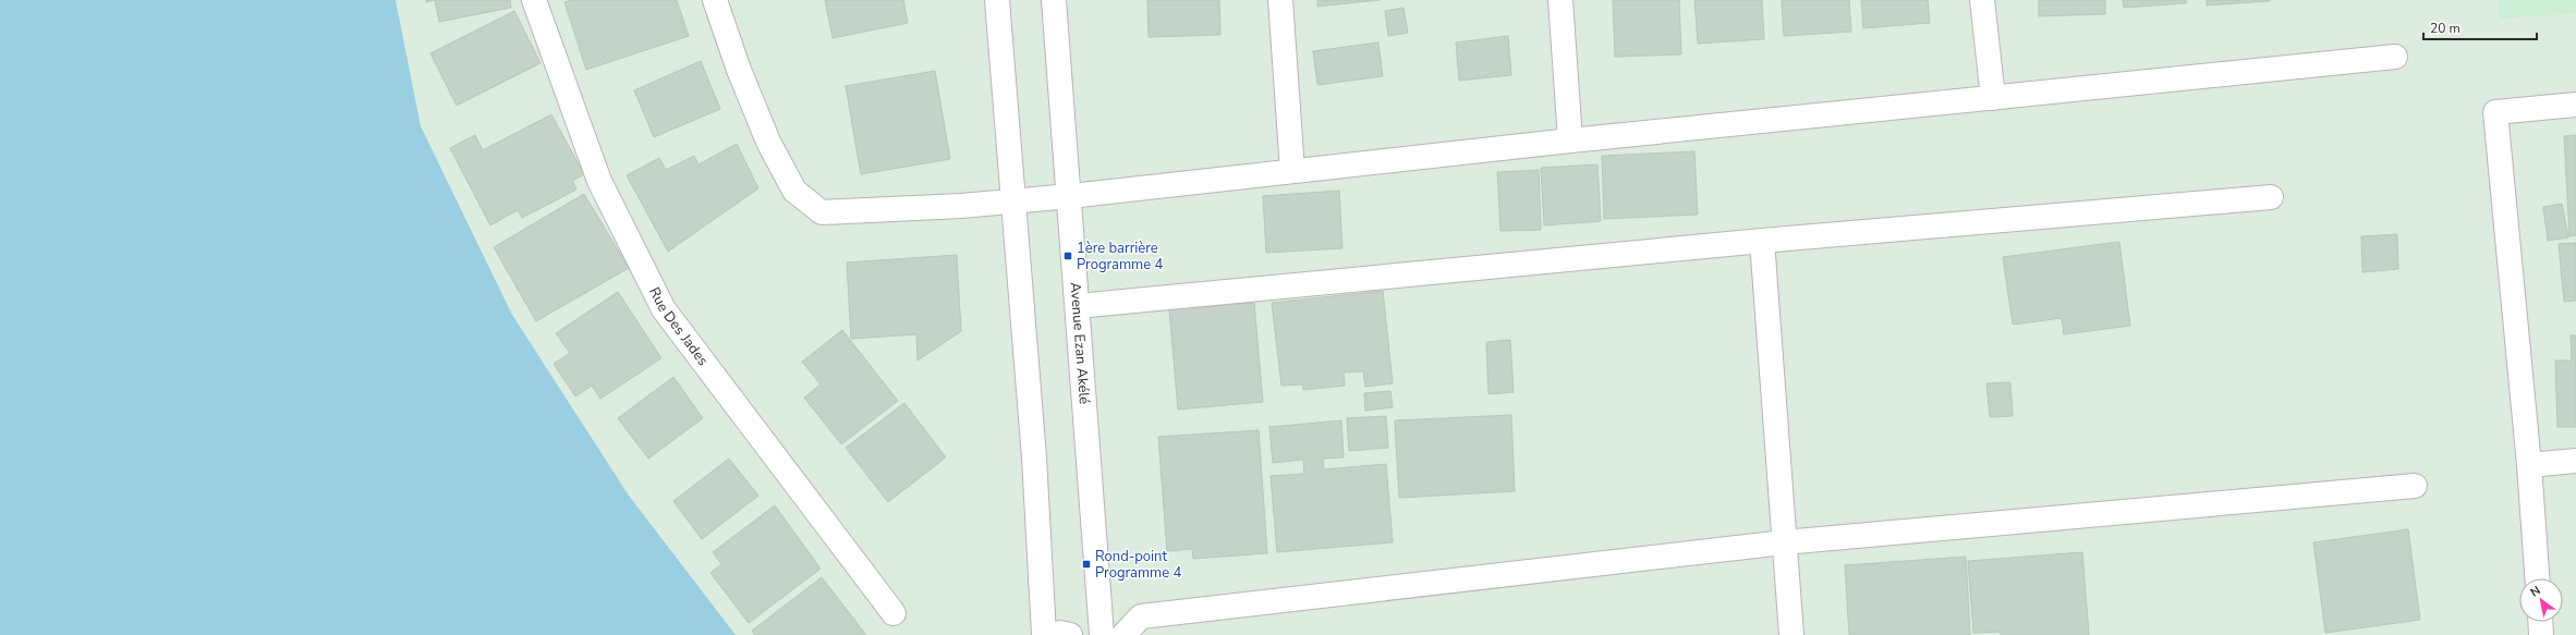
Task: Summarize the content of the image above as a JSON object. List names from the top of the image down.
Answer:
{
  "streets": {
    "street": ["Rue Des Jades", "Avenue Ezan Akélé"]
  },
  "places": {
    "transit": ["1ère barrière Programme 4", "Rond-point Programme 4"]
  },
  "scale_bar": "20 m",
  "north": "top left"
}
